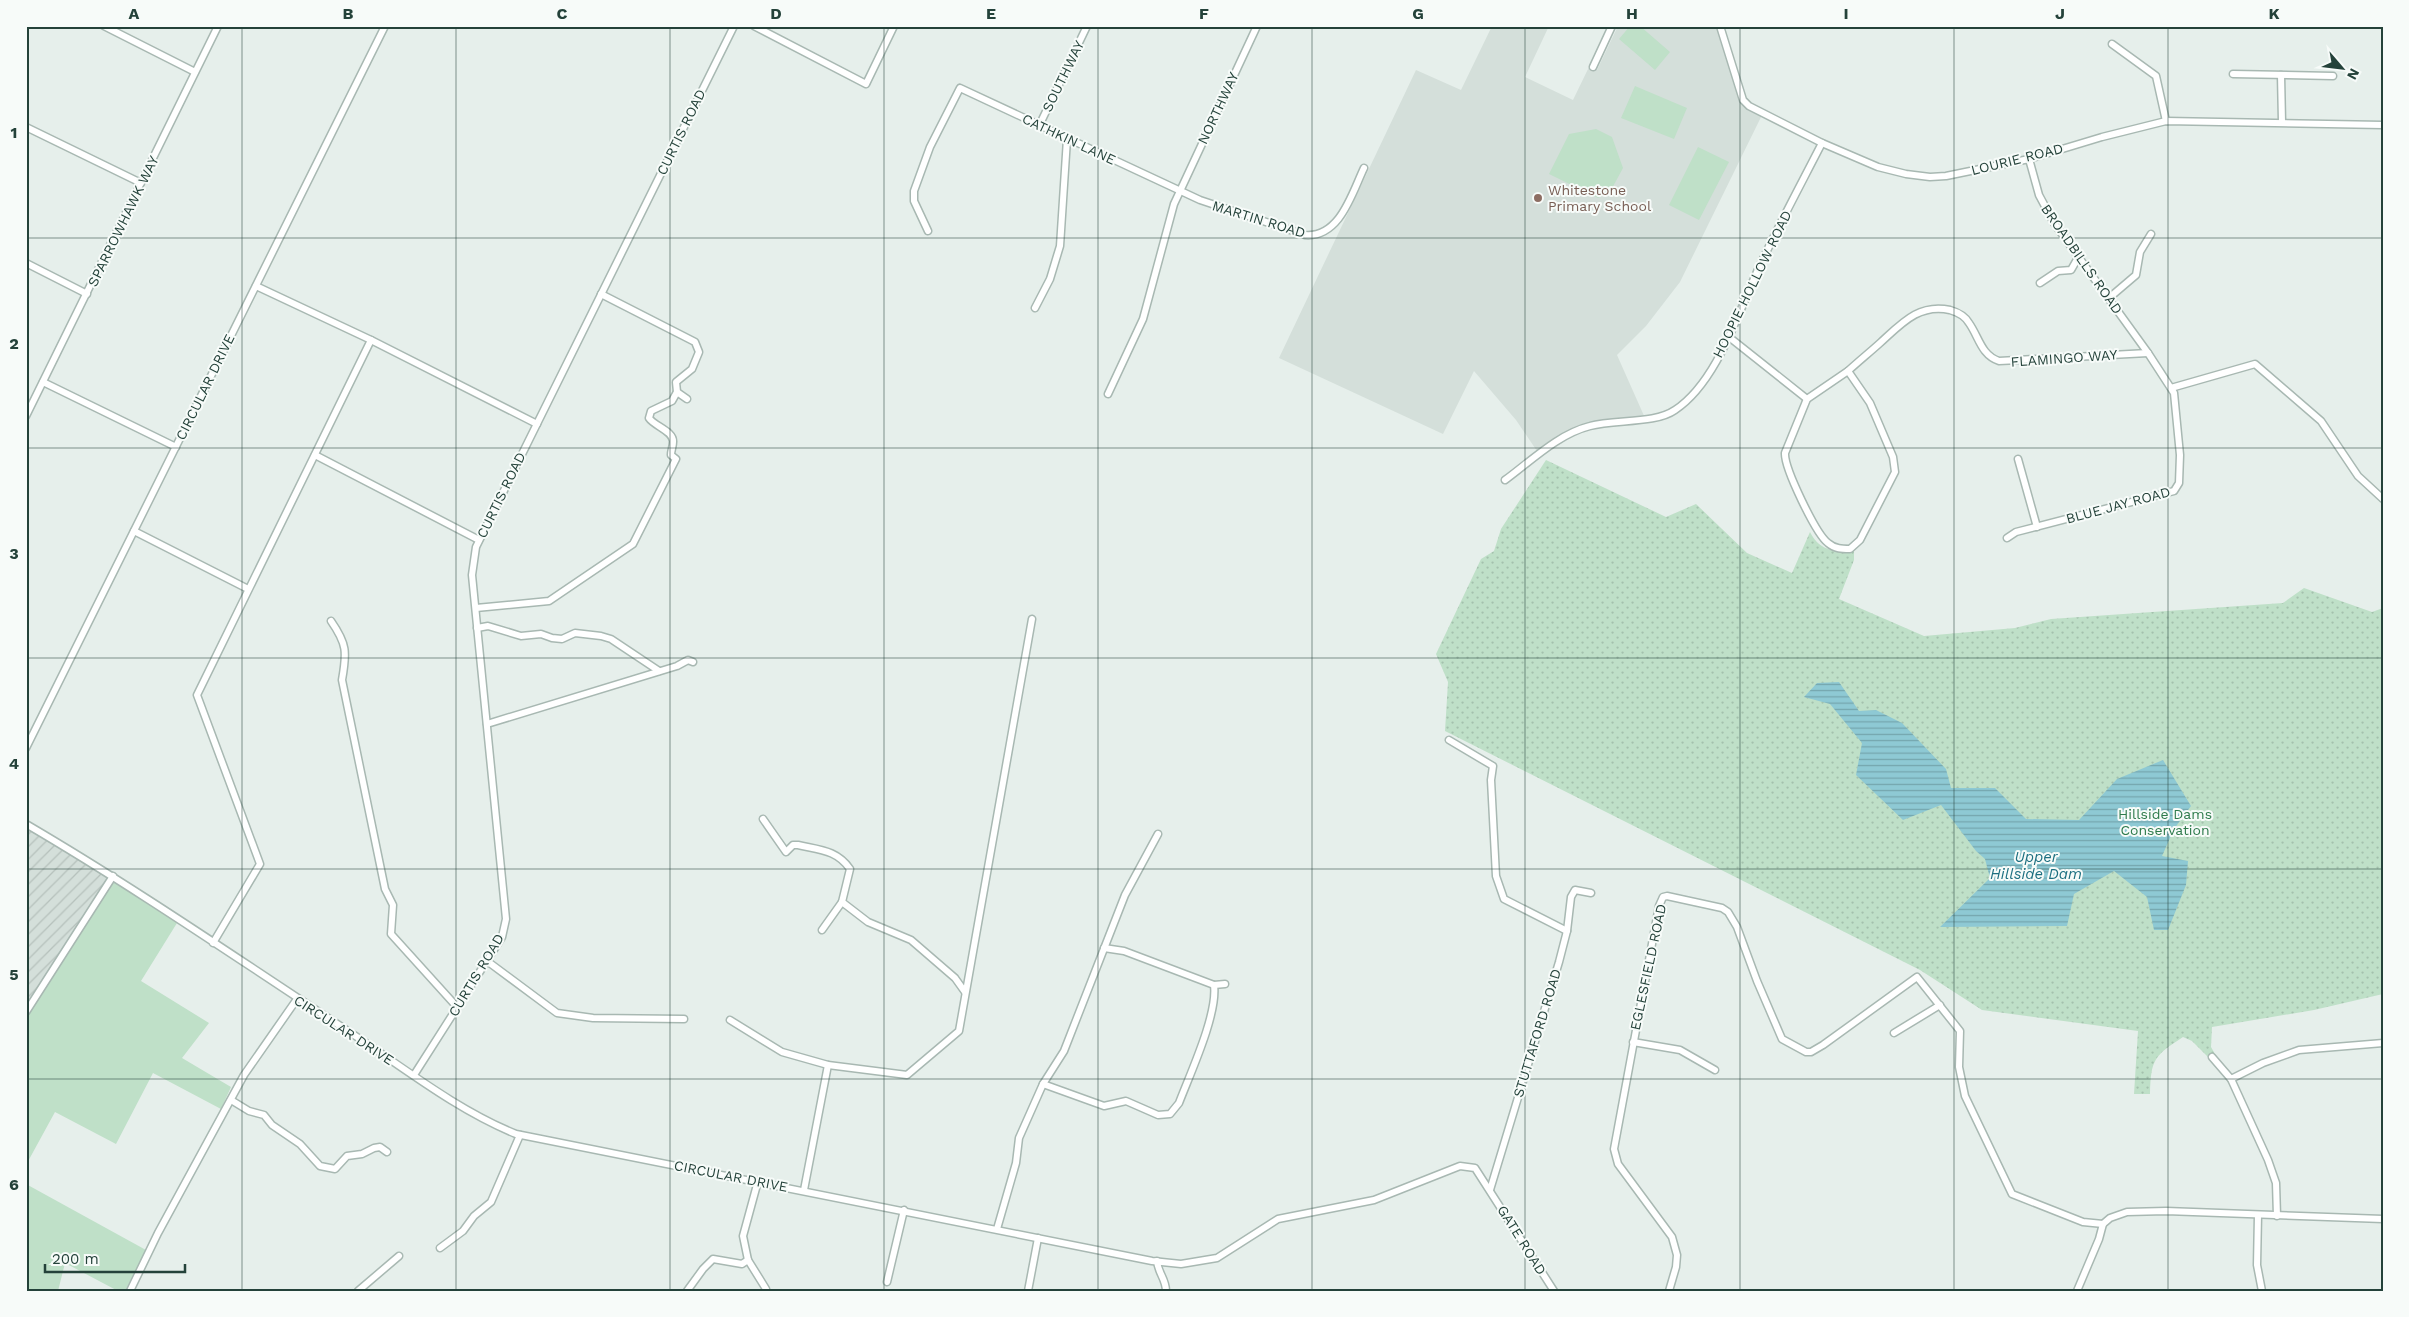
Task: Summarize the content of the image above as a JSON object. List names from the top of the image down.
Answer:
{
  "streets": {
    "street": [
      "SOUTHWAY",
      "NORTHWAY",
      "CURTIS ROAD",
      "CATHKIN LANE",
      "LOURIE ROAD",
      "MARTIN ROAD",
      "SPARROWHAWK WAY",
      "BROADBILLS ROAD",
      "HOOPIE HOLLOW ROAD",
      "FLAMINGO WAY",
      "CIRCULAR DRIVE",
      "BLUE JAY ROAD",
      "EGLESFIELD ROAD",
      "STUTTAFORD ROAD",
      "GATE ROAD"
    ]
  },
  "crossings": [
    ["SOUTHWAY", "CATHKIN LANE"],
    ["NORTHWAY", "CATHKIN LANE"],
    ["NORTHWAY", "MARTIN ROAD"],
    ["CURTIS ROAD", "CIRCULAR DRIVE"],
    ["CATHKIN LANE", "MARTIN ROAD"],
    ["LOURIE ROAD", "BROADBILLS ROAD"],
    ["LOURIE ROAD", "HOOPIE HOLLOW ROAD"],
    ["BROADBILLS ROAD", "FLAMINGO WAY"],
    ["BROADBILLS ROAD", "BLUE JAY ROAD"],
    ["FLAMINGO WAY", "BLUE JAY ROAD"],
    ["CIRCULAR DRIVE", "STUTTAFORD ROAD"],
    ["CIRCULAR DRIVE", "GATE ROAD"],
    ["STUTTAFORD ROAD", "GATE ROAD"]
  ],
  "water": ["Upper Hillside Dam"],
  "parks": ["Hillside Dams Conservation"],
  "places": ["Whitestone Primary School"],
  "scale_bar": "200 m",
  "north": "bottom right",
  "grid": {
    "columns": [
      "A",
      "B",
      "C",
      "D",
      "E",
      "F",
      "G",
      "H",
      "I",
      "J",
      "K"
    ],
    "rows": [
      "1",
      "2",
      "3",
      "4",
      "5",
      "6"
    ]
  }
}
